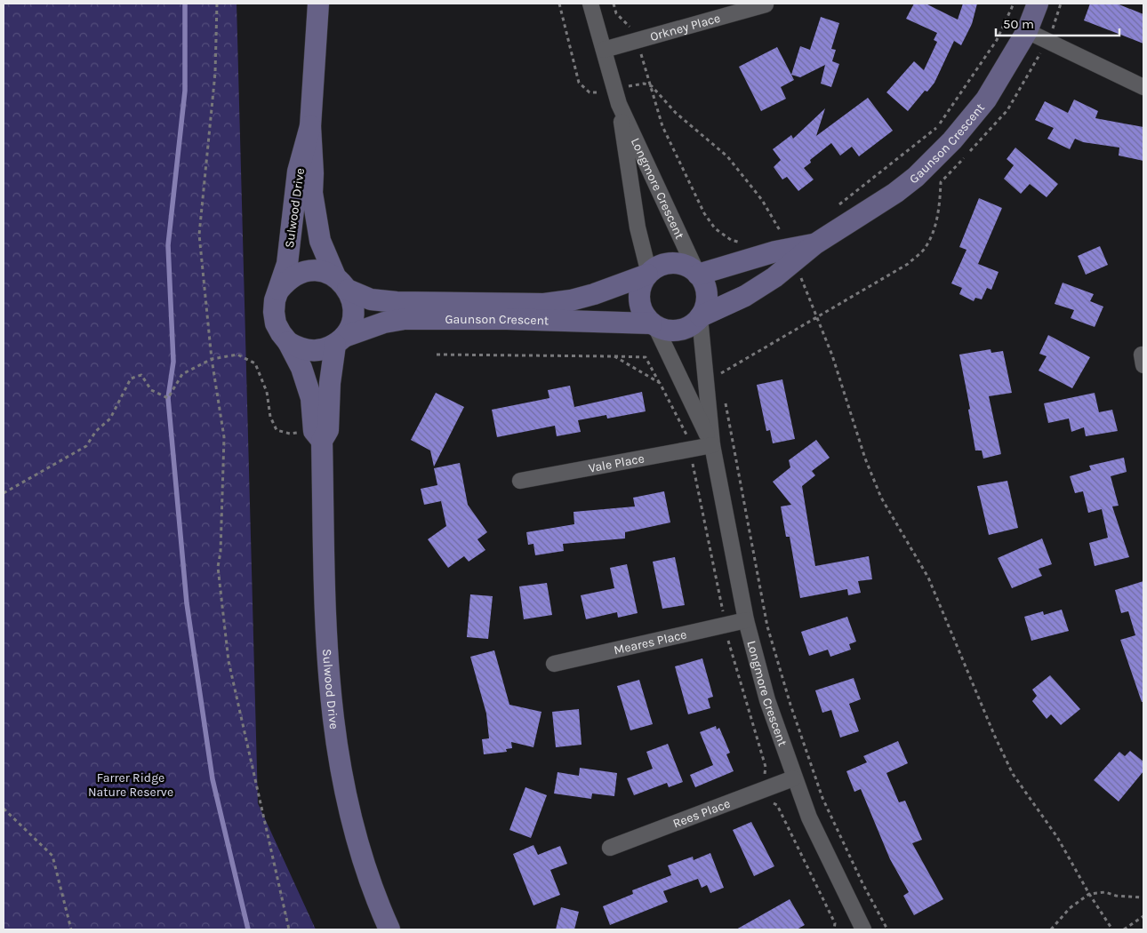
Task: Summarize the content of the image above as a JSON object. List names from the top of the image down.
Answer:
{
  "streets": {
    "street": [
      "Orkney Place",
      "Gaunson Crescent",
      "Longmore Crescent",
      "Sulwood Drive",
      "Vale Place",
      "Meares Place",
      "Rees Place"
    ]
  },
  "crossings": [
    ["Orkney Place", "Longmore Crescent"],
    ["Gaunson Crescent", "Longmore Crescent"],
    ["Gaunson Crescent", "Sulwood Drive"],
    ["Longmore Crescent", "Vale Place"],
    ["Longmore Crescent", "Meares Place"],
    ["Longmore Crescent", "Rees Place"]
  ],
  "parks": ["Farrer Ridge Nature Reserve"],
  "scale_bar": "50 m"
}
